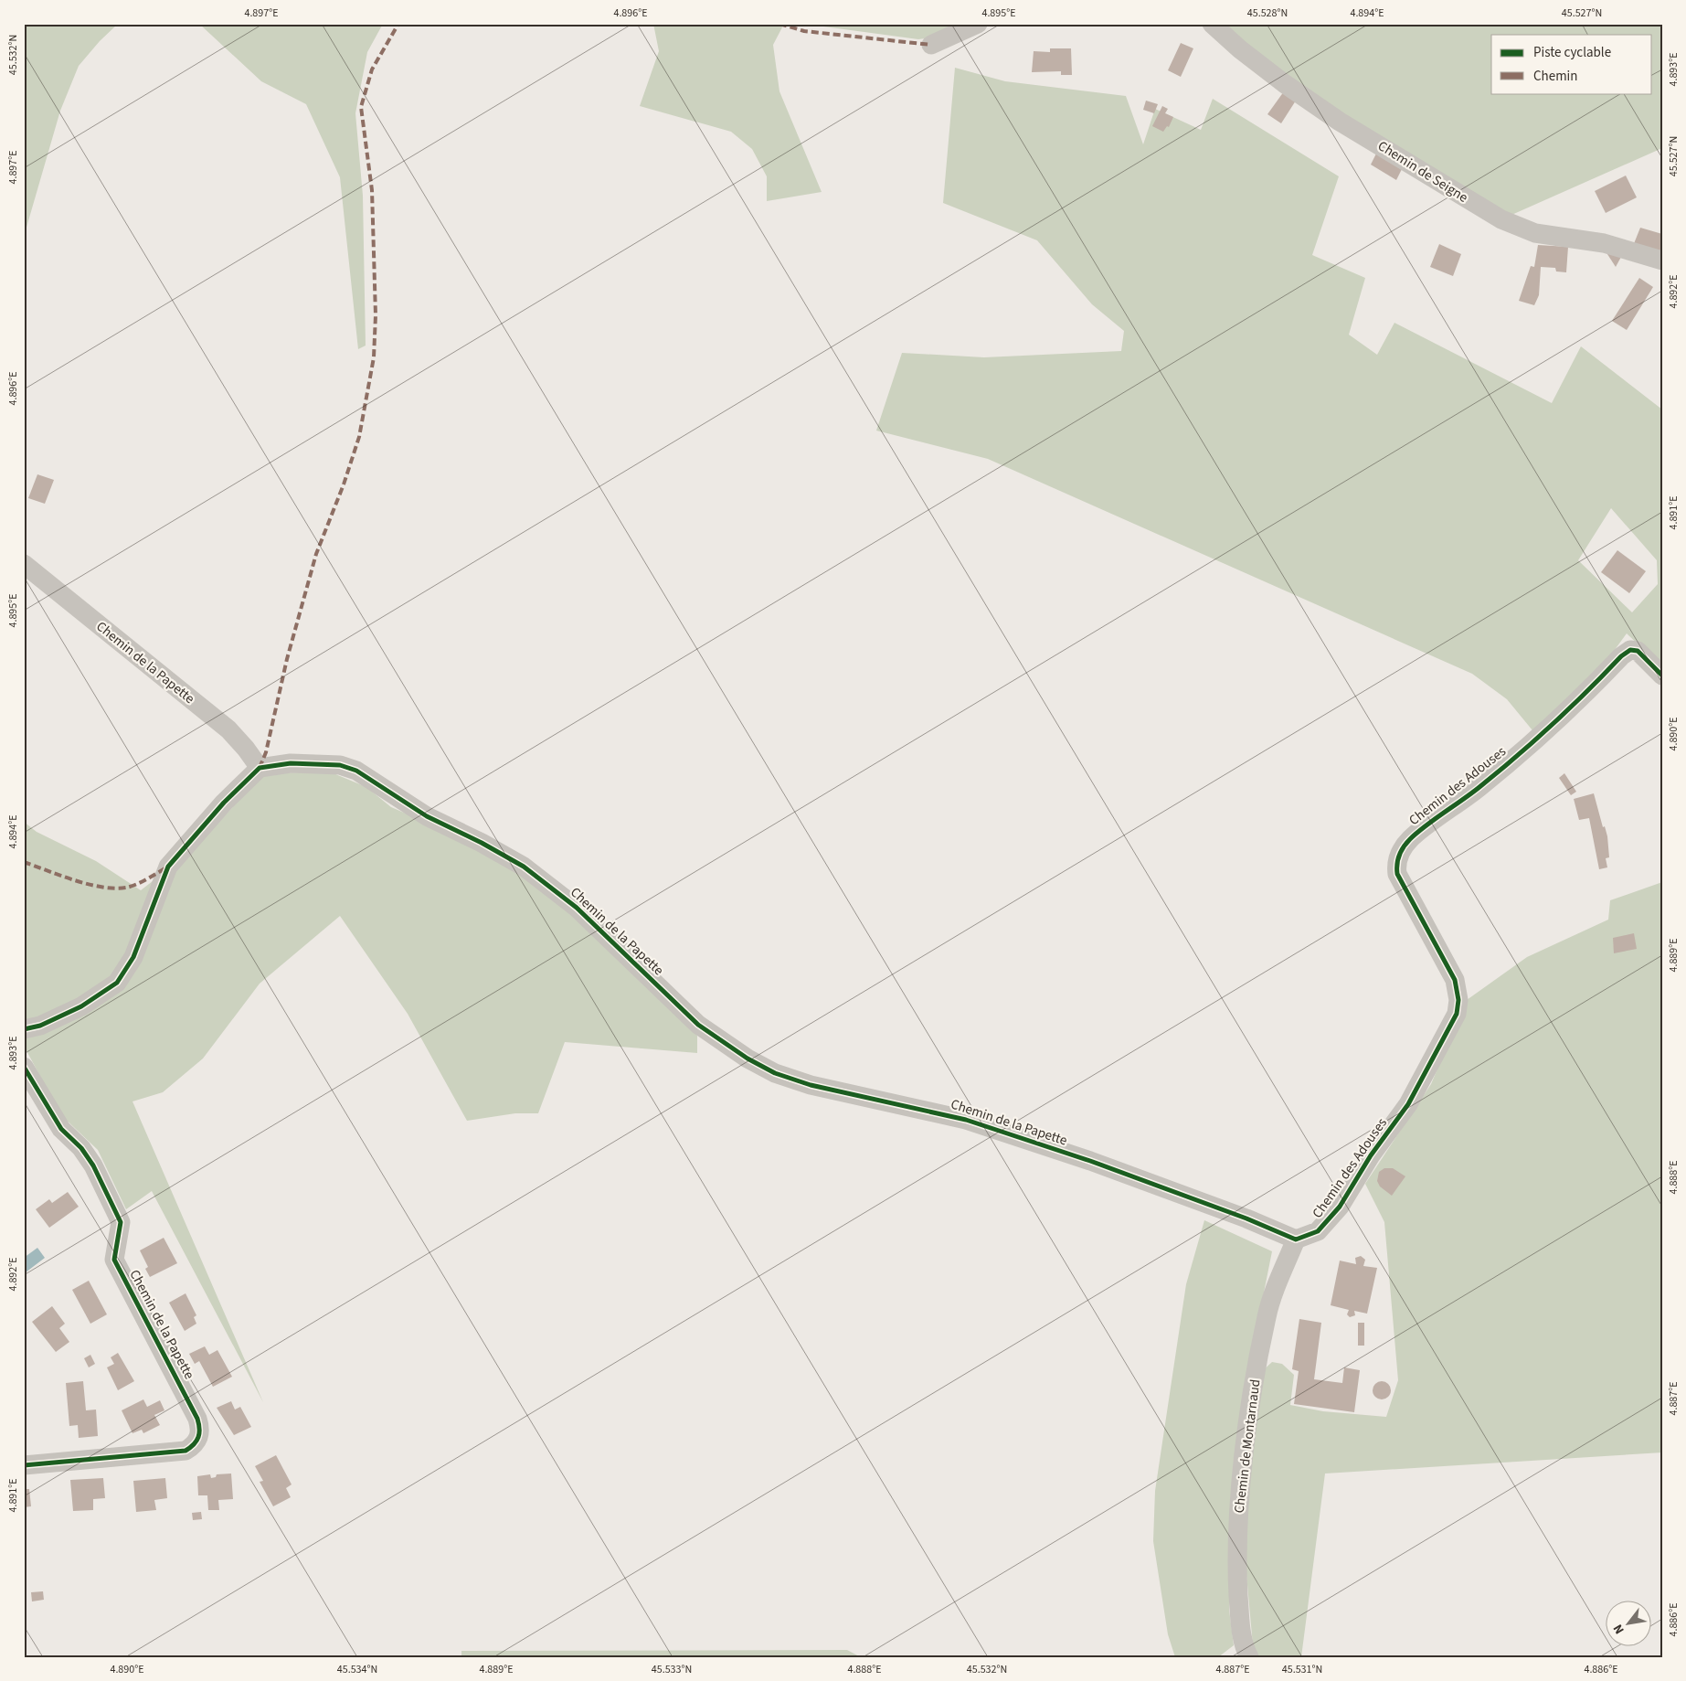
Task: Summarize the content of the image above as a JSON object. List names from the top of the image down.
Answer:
{
  "streets": {
    "street": [
      "Chemin de Seigne",
      "Chemin de la Papette",
      "Chemin des Adouses",
      "Chemin de Montarnaud"
    ]
  },
  "crossings": [
    ["Chemin de la Papette", "Chemin des Adouses"],
    ["Chemin de la Papette", "Chemin de Montarnaud"],
    ["Chemin des Adouses", "Chemin de Montarnaud"]
  ],
  "legend": ["Piste cyclable", "Chemin"],
  "north": "bottom left",
  "coordinates": [
    "4.897°E",
    "4.896°E",
    "4.895°E",
    "45.528°N",
    "4.894°E",
    "45.527°N",
    "45.532°N",
    "4.893°E",
    "4.892°E",
    "4.891°E",
    "4.890°E",
    "4.889°E",
    "4.888°E",
    "4.887°E",
    "4.886°E",
    "45.534°N",
    "45.533°N",
    "45.531°N"
  ]
}
